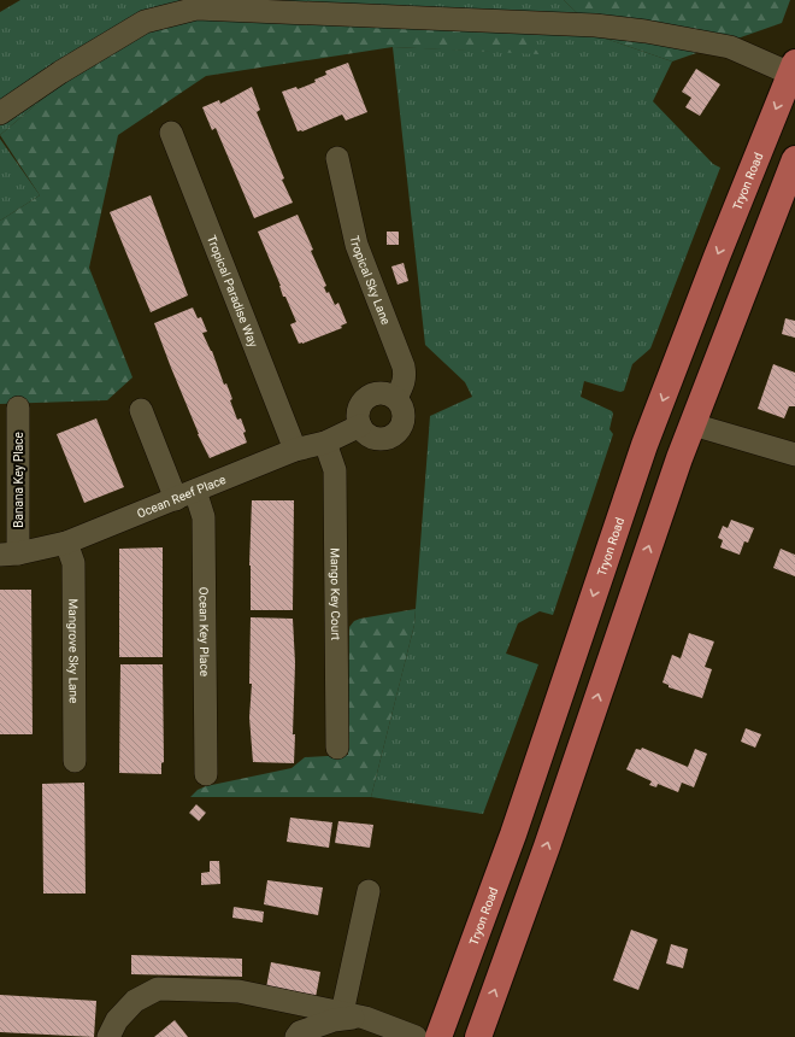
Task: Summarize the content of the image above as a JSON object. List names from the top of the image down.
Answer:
{
  "streets": {
    "main road": ["Tryon Road"],
    "street": [
      "Tropical Sky Lane",
      "Tropical Paradise Way",
      "Banana Key Place",
      "Ocean Reef Place",
      "Mango Key Court",
      "Ocean Key Place",
      "Mangrove Sky Lane"
    ]
  },
  "crossings": [
    ["Tropical Sky Lane", "Ocean Reef Place"],
    ["Tropical Paradise Way", "Ocean Reef Place"],
    ["Banana Key Place", "Ocean Reef Place"],
    ["Ocean Reef Place", "Mango Key Court"],
    ["Ocean Reef Place", "Ocean Key Place"],
    ["Ocean Reef Place", "Mangrove Sky Lane"]
  ]
}
